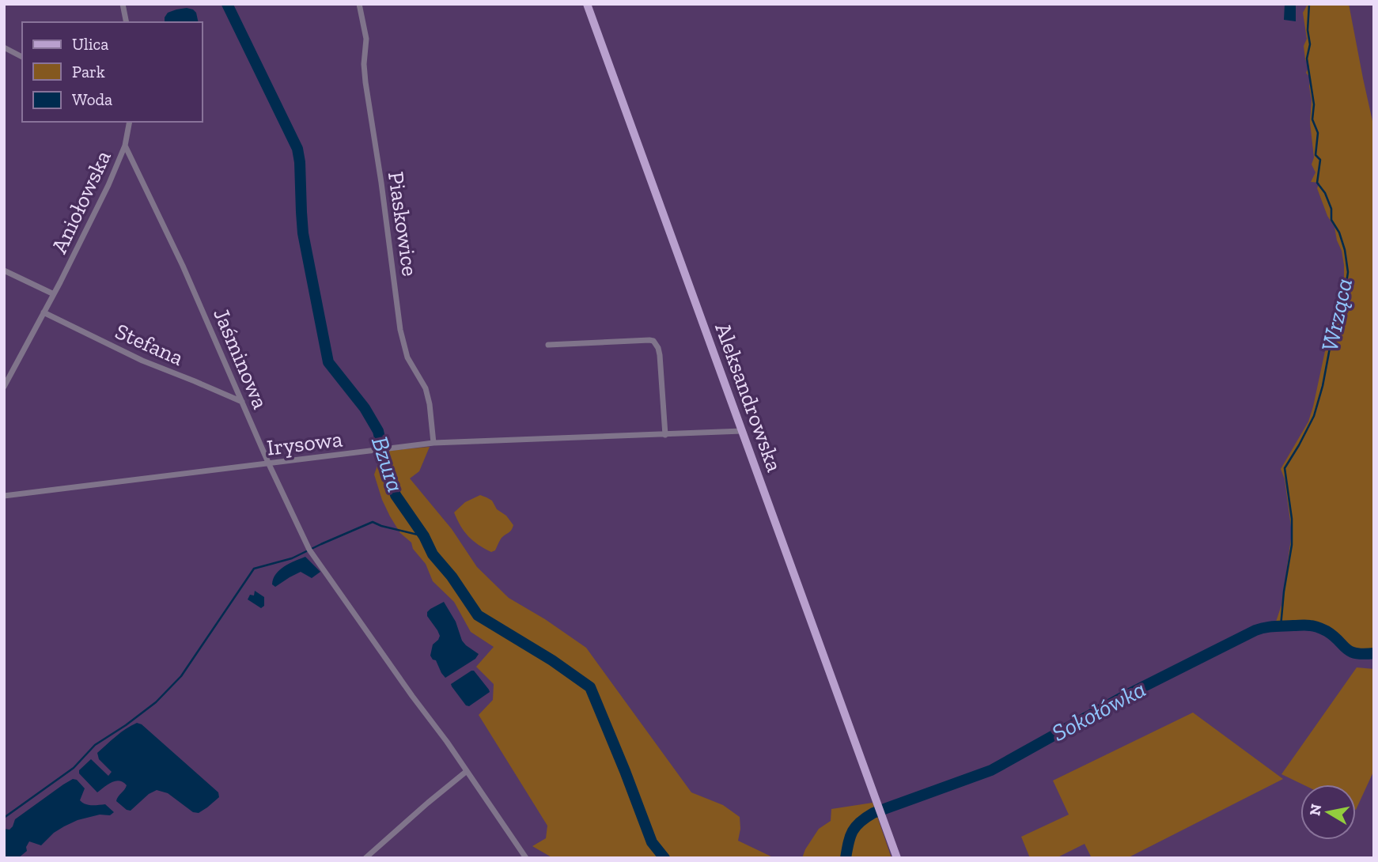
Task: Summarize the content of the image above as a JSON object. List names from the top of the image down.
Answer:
{
  "streets": {
    "main road": ["Aleksandrowska"],
    "street": [
      "Aniołowska",
      "Piaskowice",
      "Stefana",
      "Jaśminowa",
      "Irysowa"
    ]
  },
  "crossings": [
    ["Aniołowska", "Stefana"],
    ["Aniołowska", "Jaśminowa"],
    ["Piaskowice", "Irysowa"],
    ["Stefana", "Jaśminowa"],
    ["Jaśminowa", "Irysowa"],
    ["Aleksandrowska", "Irysowa"]
  ],
  "water": ["Wrząca", "Bzura", "Sokołówka"],
  "legend": ["Ulica", "Park", "Woda"],
  "north": "left"
}
